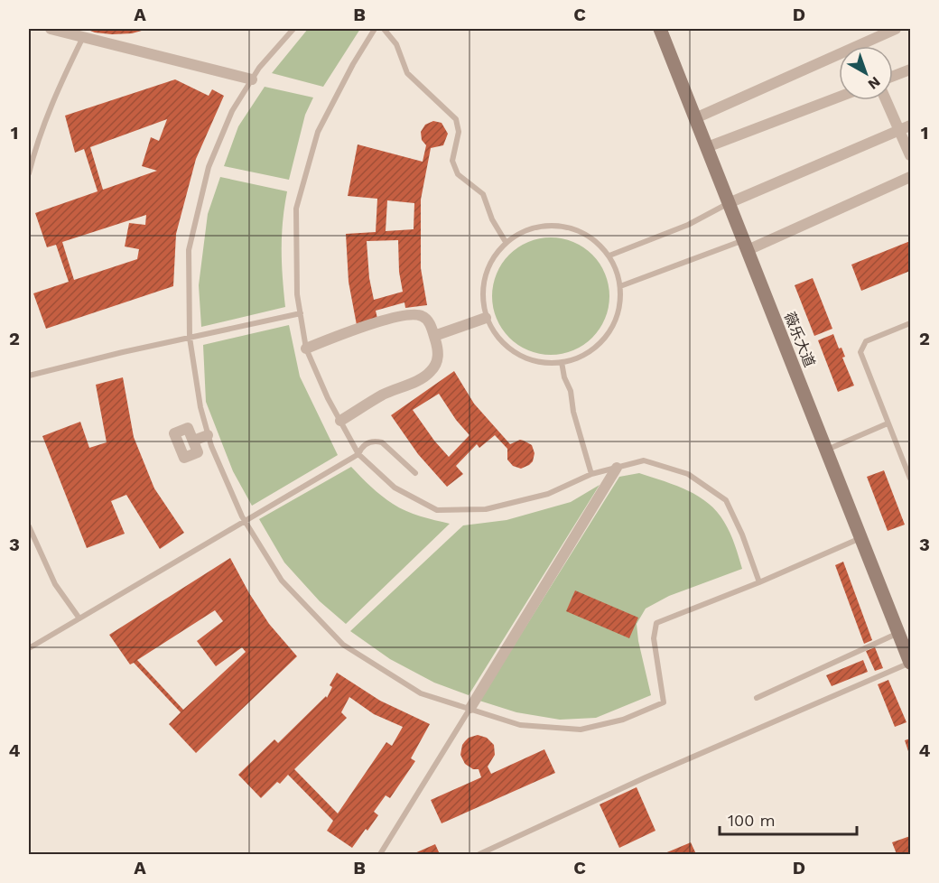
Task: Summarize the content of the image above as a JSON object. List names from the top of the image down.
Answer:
{
  "streets": {
    "main road": ["薇乐大道"]
  },
  "scale_bar": "100 m",
  "north": "bottom right",
  "grid": {
    "columns": [
      "A",
      "B",
      "C",
      "D"
    ],
    "rows": [
      "1",
      "2",
      "3",
      "4"
    ]
  }
}
